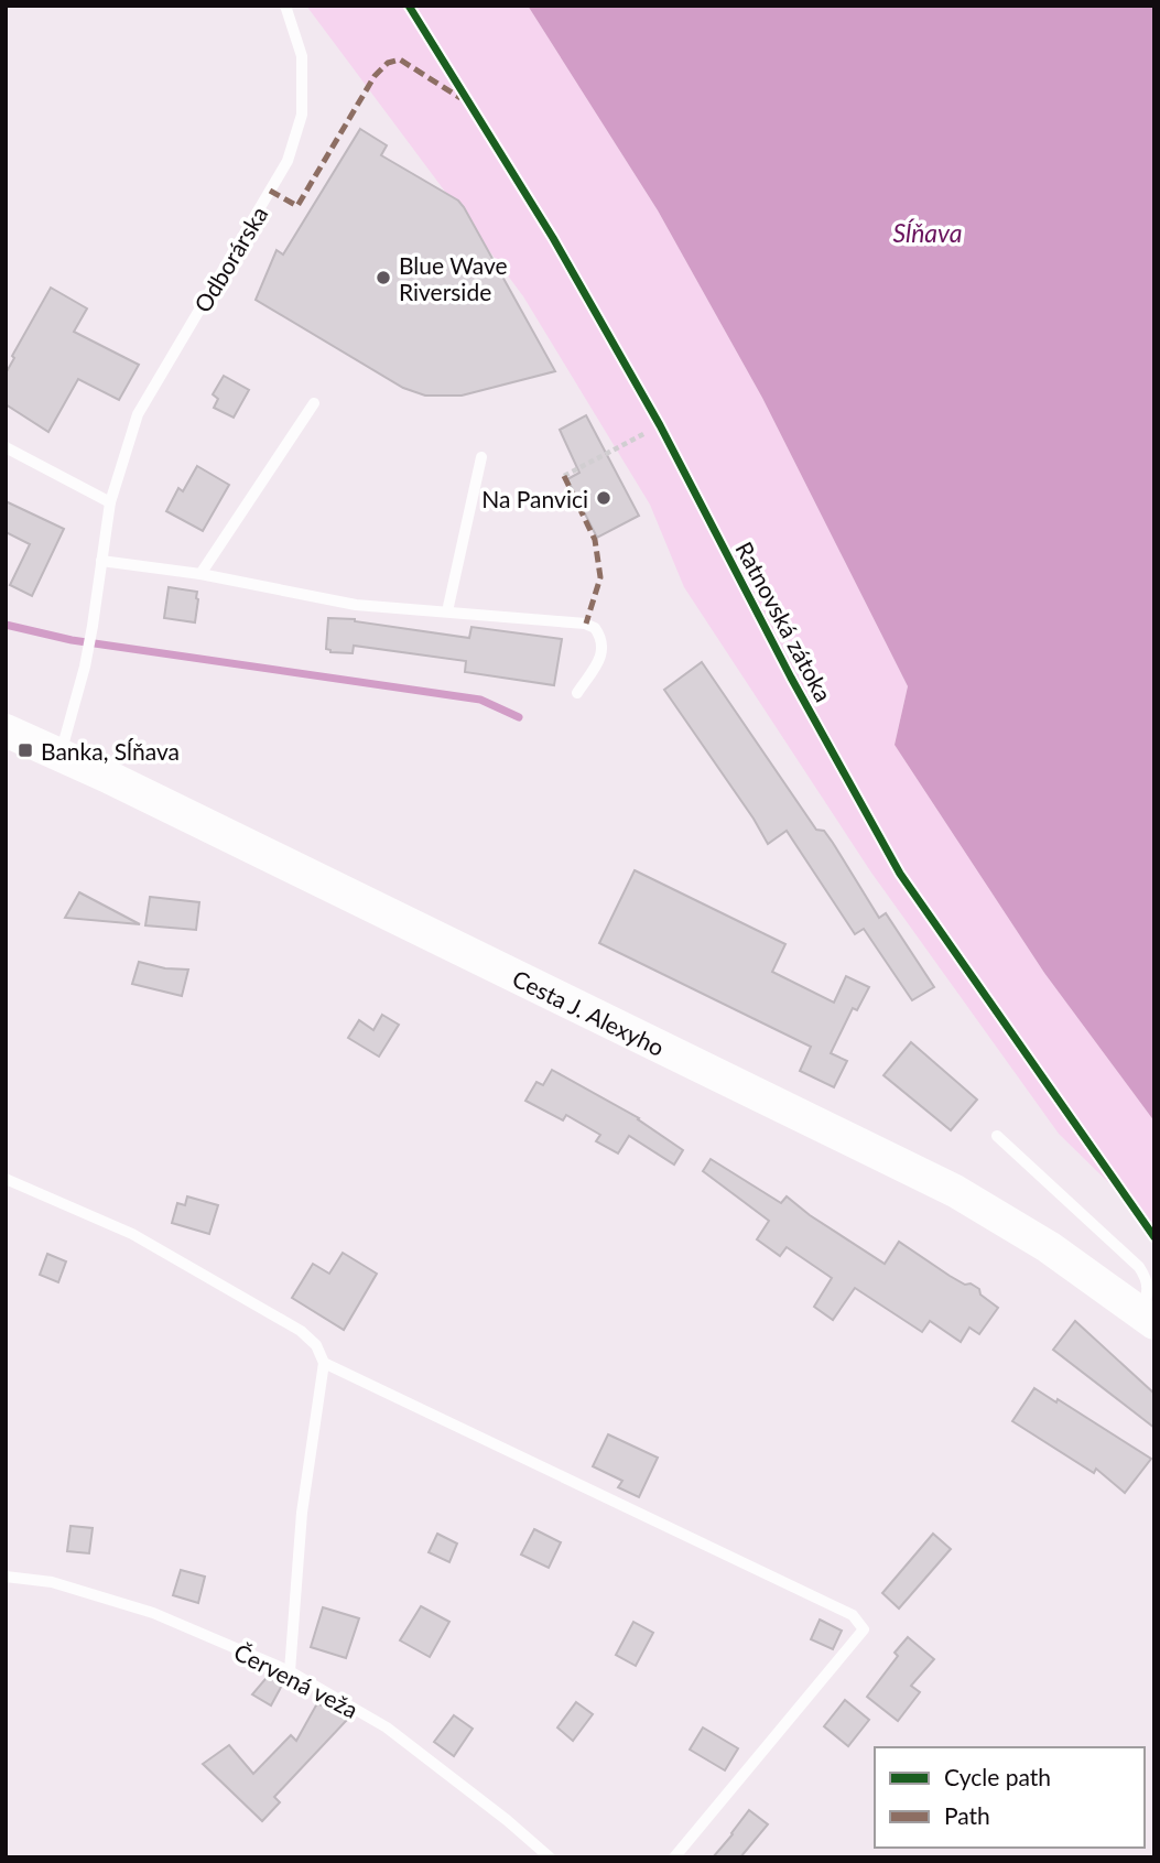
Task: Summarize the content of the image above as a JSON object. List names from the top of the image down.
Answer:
{
  "streets": {
    "main road": ["Cesta J. Alexyho"],
    "lane": ["Odborárska", "Ratnovská zátoka", "Červená veža"]
  },
  "crossings": [
    ["Odborárska", "Cesta J. Alexyho"]
  ],
  "water": ["Sĺňava"],
  "places": {
    "other": ["Blue Wave Riverside", "Na Panvici"],
    "transit": ["Banka, Sĺňava"]
  },
  "legend": ["Cycle path", "Path"]
}
